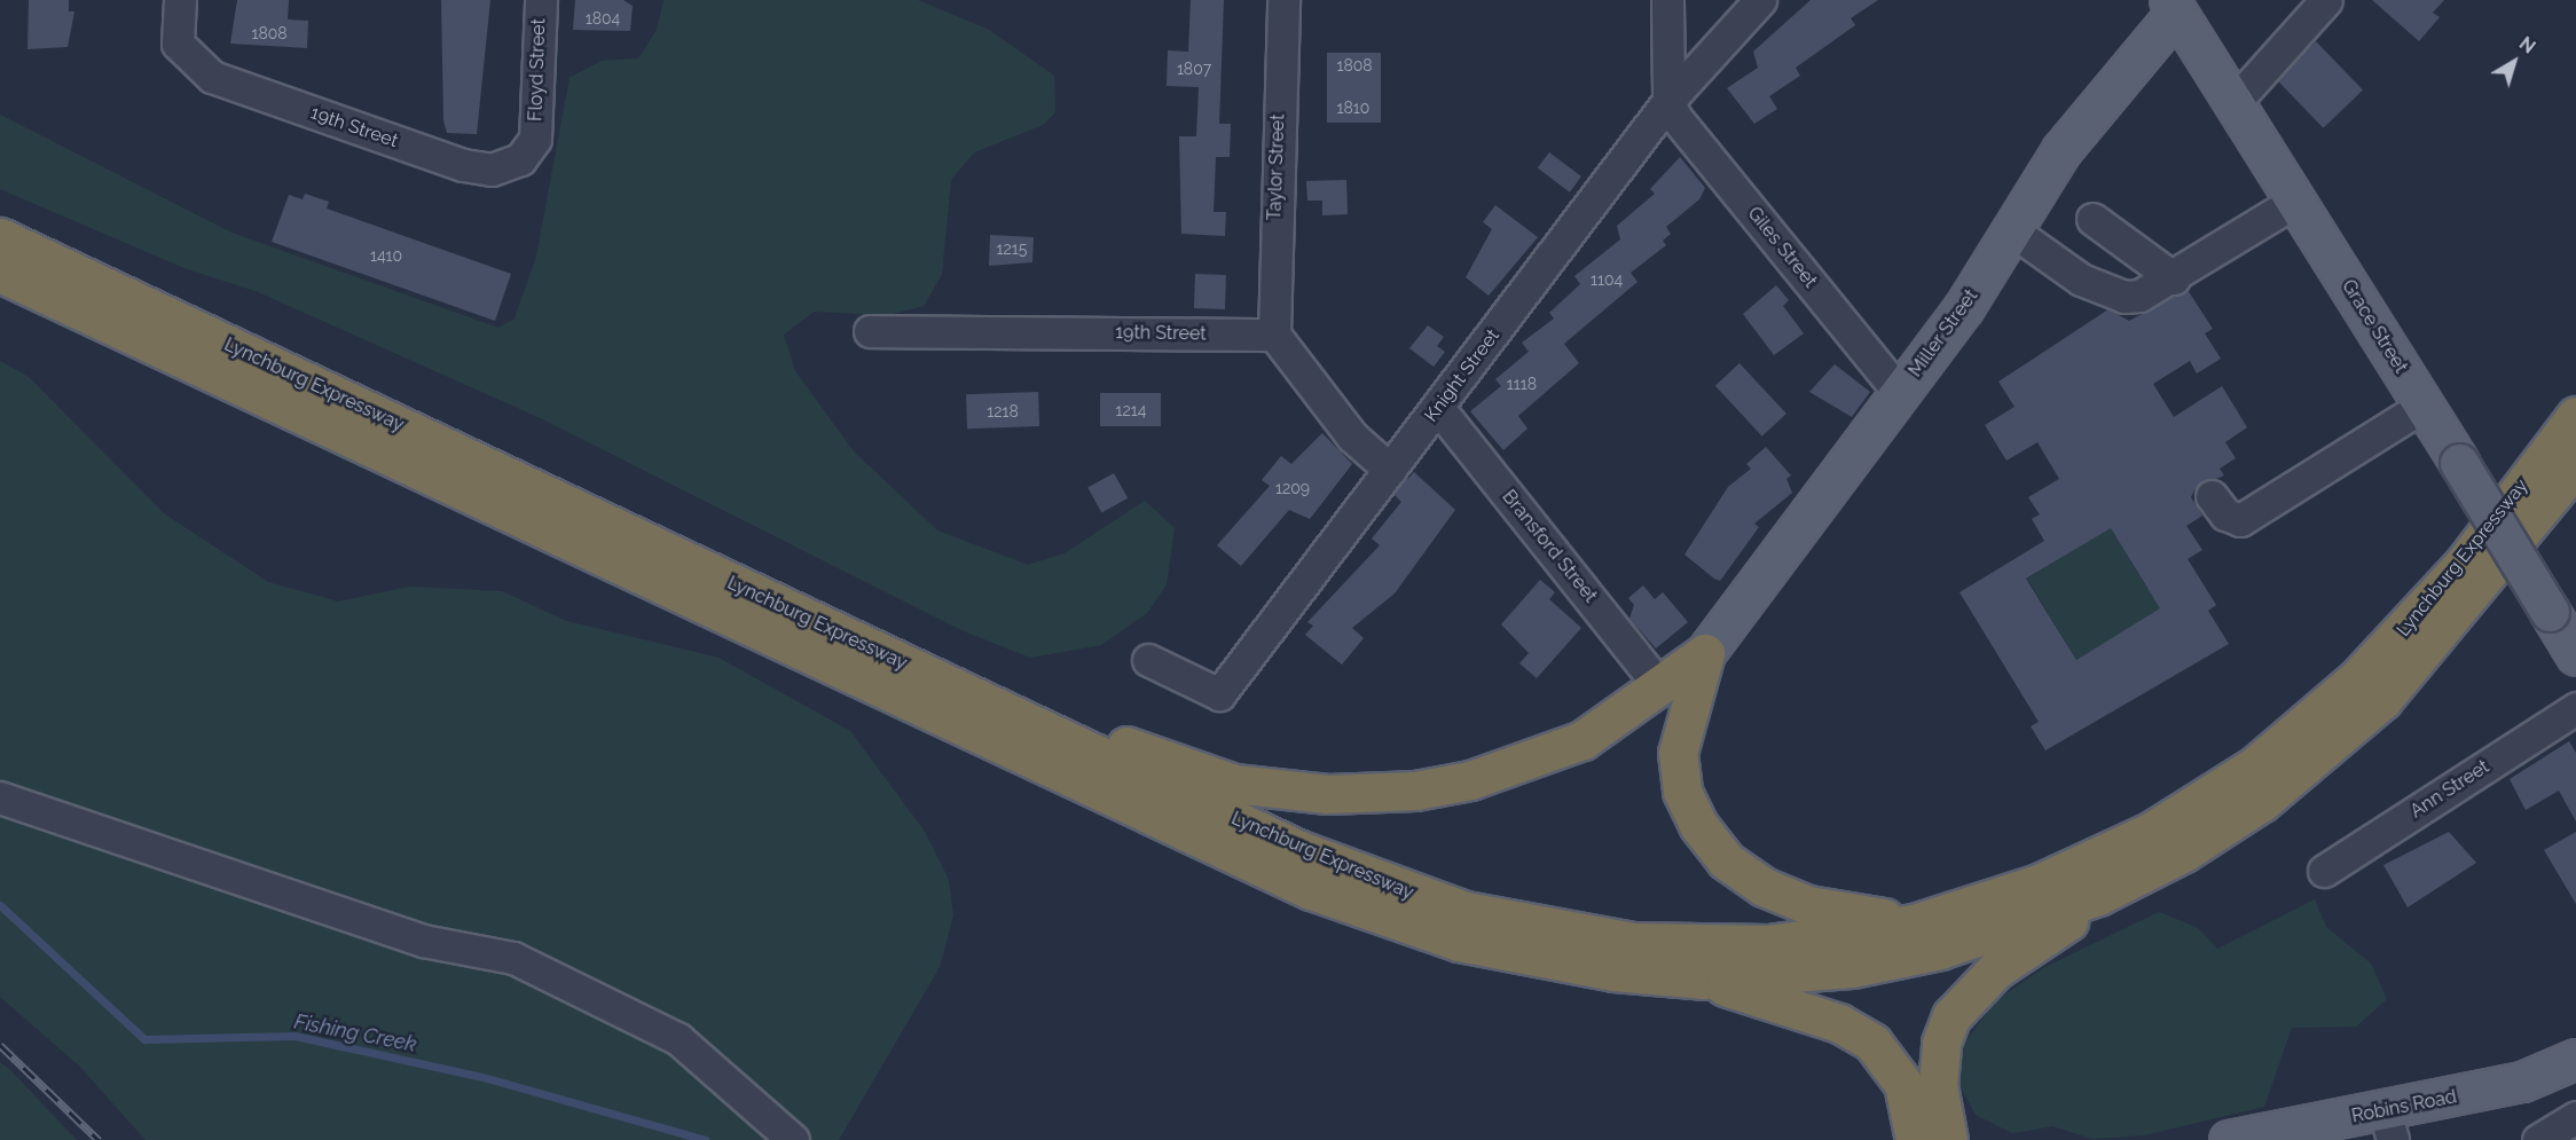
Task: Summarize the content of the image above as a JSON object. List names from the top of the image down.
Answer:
{
  "streets": {
    "highway": ["Lynchburg Expressway"],
    "main road": ["Grace Street", "Miller Street", "Robins Road"],
    "street": [
      "Floyd Street",
      "19th Street",
      "Taylor Street",
      "Giles Street",
      "Knight Street",
      "Bransford Street",
      "Ann Street"
    ]
  },
  "crossings": [
    ["Floyd Street", "19th Street"],
    ["19th Street", "Taylor Street"],
    ["Giles Street", "Miller Street"],
    ["Giles Street", "Knight Street"],
    ["Grace Street", "Miller Street"],
    ["Knight Street", "Bransford Street"]
  ],
  "water": ["Fishing Creek"],
  "house_numbers": [
    "1804",
    "1808",
    "1808",
    "1807",
    "1810",
    "1215",
    "1410",
    "1104",
    "1118",
    "1214",
    "1218",
    "1209"
  ],
  "north": "top right"
}
